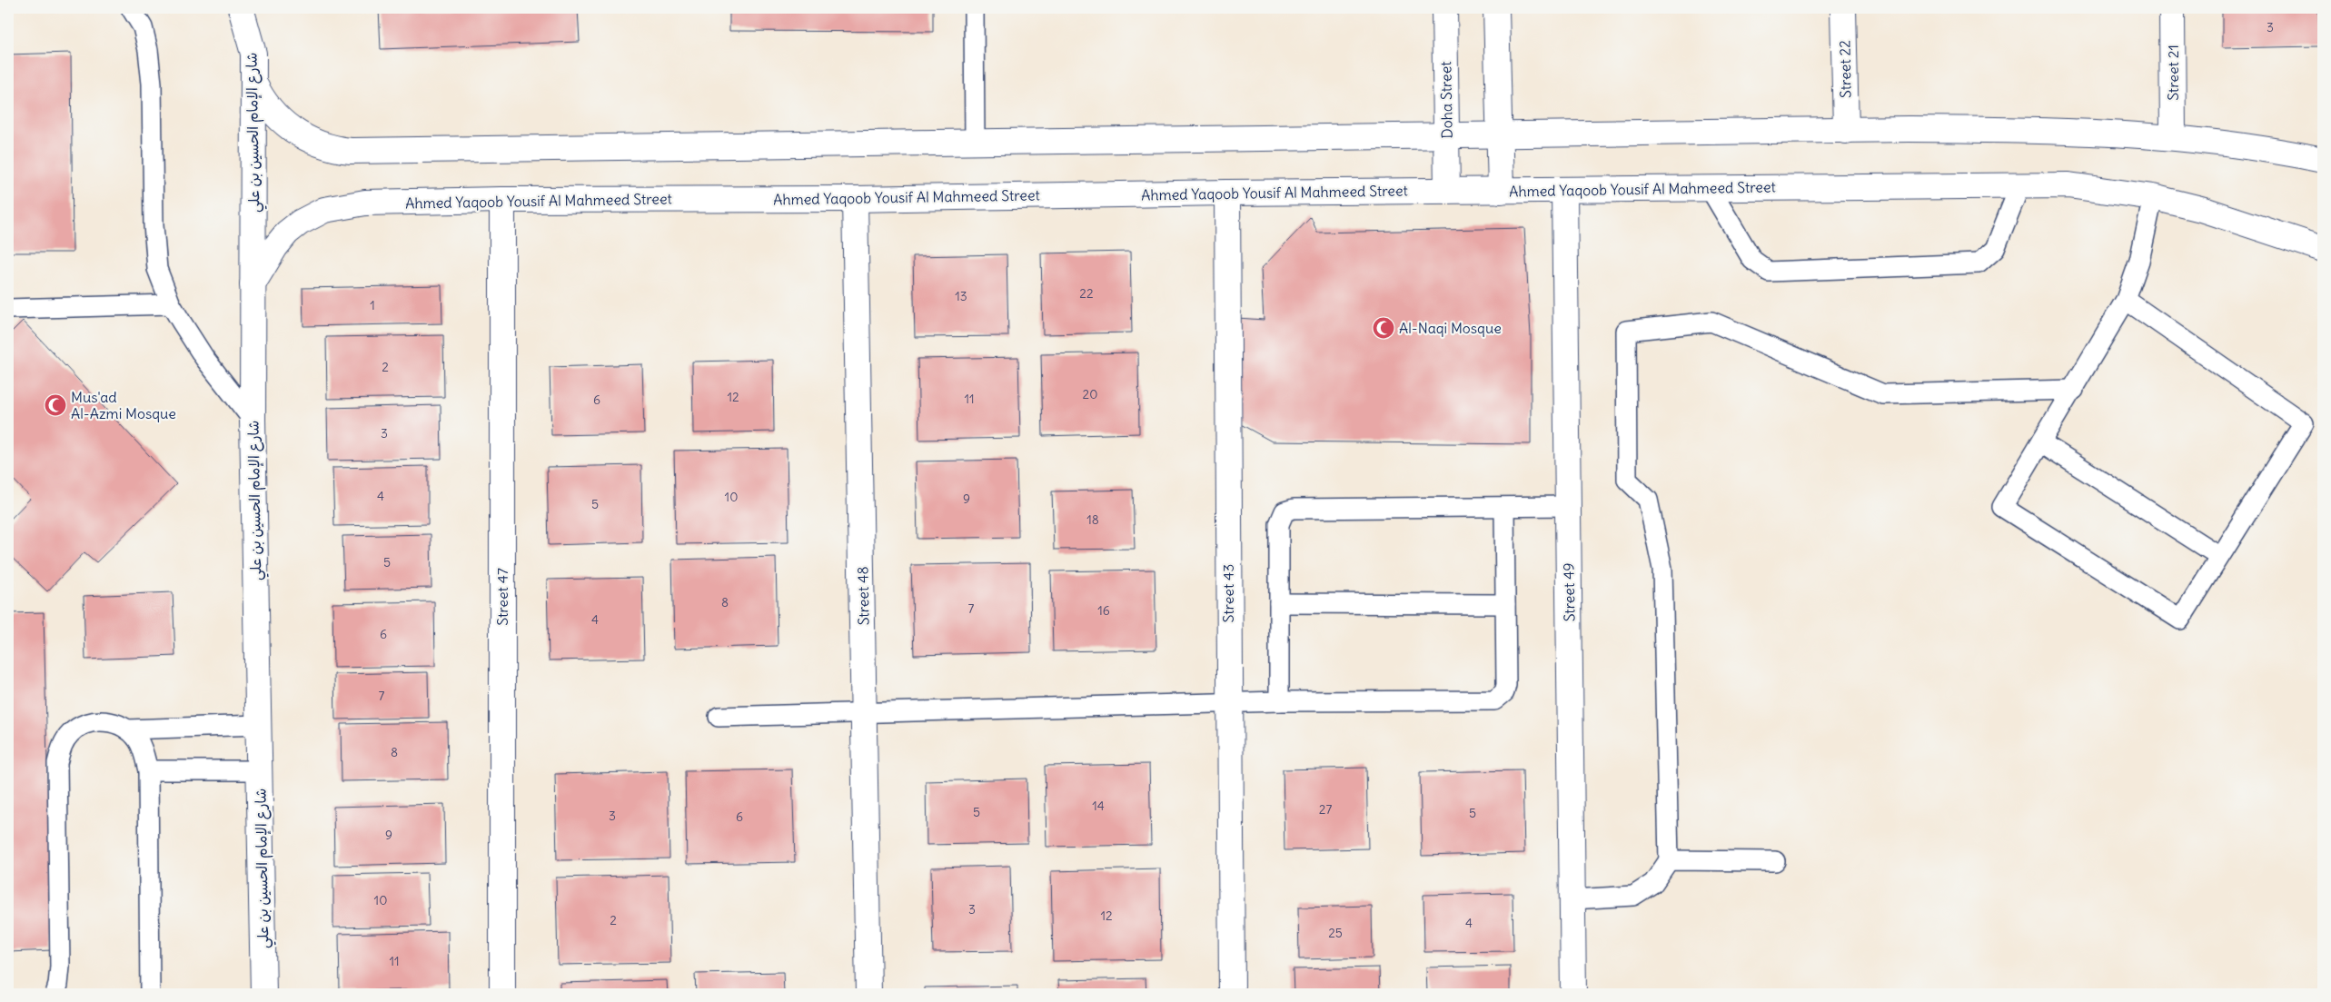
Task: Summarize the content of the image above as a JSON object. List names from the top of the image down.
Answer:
{
  "streets": {
    "street": [
      "Street 22",
      "Street 21",
      "Doha Street",
      "شارع الإمام الحسين بن علي",
      "Ahmed Yaqoob Yousif Al Mahmeed Street",
      "Street 49",
      "Street 43",
      "Street 48",
      "Street 47"
    ]
  },
  "crossings": [
    ["Doha Street", "Ahmed Yaqoob Yousif Al Mahmeed Street"],
    ["شارع الإمام الحسين بن علي", "Ahmed Yaqoob Yousif Al Mahmeed Street"],
    ["Ahmed Yaqoob Yousif Al Mahmeed Street", "Street 49"],
    ["Ahmed Yaqoob Yousif Al Mahmeed Street", "Street 43"],
    ["Ahmed Yaqoob Yousif Al Mahmeed Street", "Street 48"],
    ["Ahmed Yaqoob Yousif Al Mahmeed Street", "Street 47"]
  ],
  "places": {
    "mosque": ["Al-Naqi Mosque", "Mus'ad Al-Azmi Mosque"]
  },
  "house_numbers": [
    "3",
    "22",
    "13",
    "1",
    "2",
    "20",
    "12",
    "11",
    "6",
    "3",
    "4",
    "10",
    "9",
    "5",
    "18",
    "5",
    "8",
    "7",
    "16",
    "4",
    "6",
    "7",
    "8",
    "14",
    "27",
    "5",
    "5",
    "3",
    "6",
    "9",
    "10",
    "3",
    "12",
    "2",
    "4",
    "25",
    "11"
  ]
}
